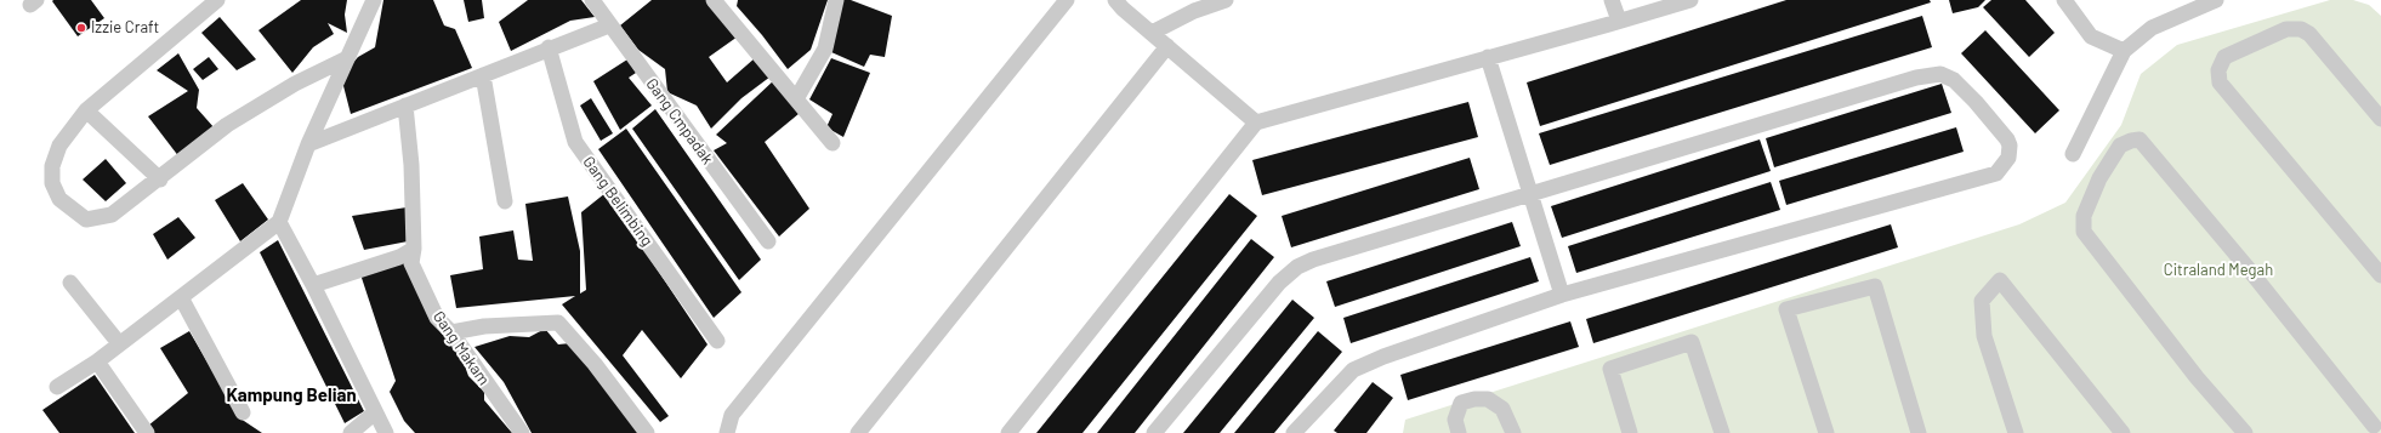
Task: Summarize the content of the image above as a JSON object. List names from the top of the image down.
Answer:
{
  "streets": {
    "street": ["Gang Cmpadak", "Gang Belimbing", "Gang Makam"]
  },
  "districts": ["Kampung Belian"],
  "parks": ["Citraland Megah"],
  "places": ["Izzie Craft"]
}
